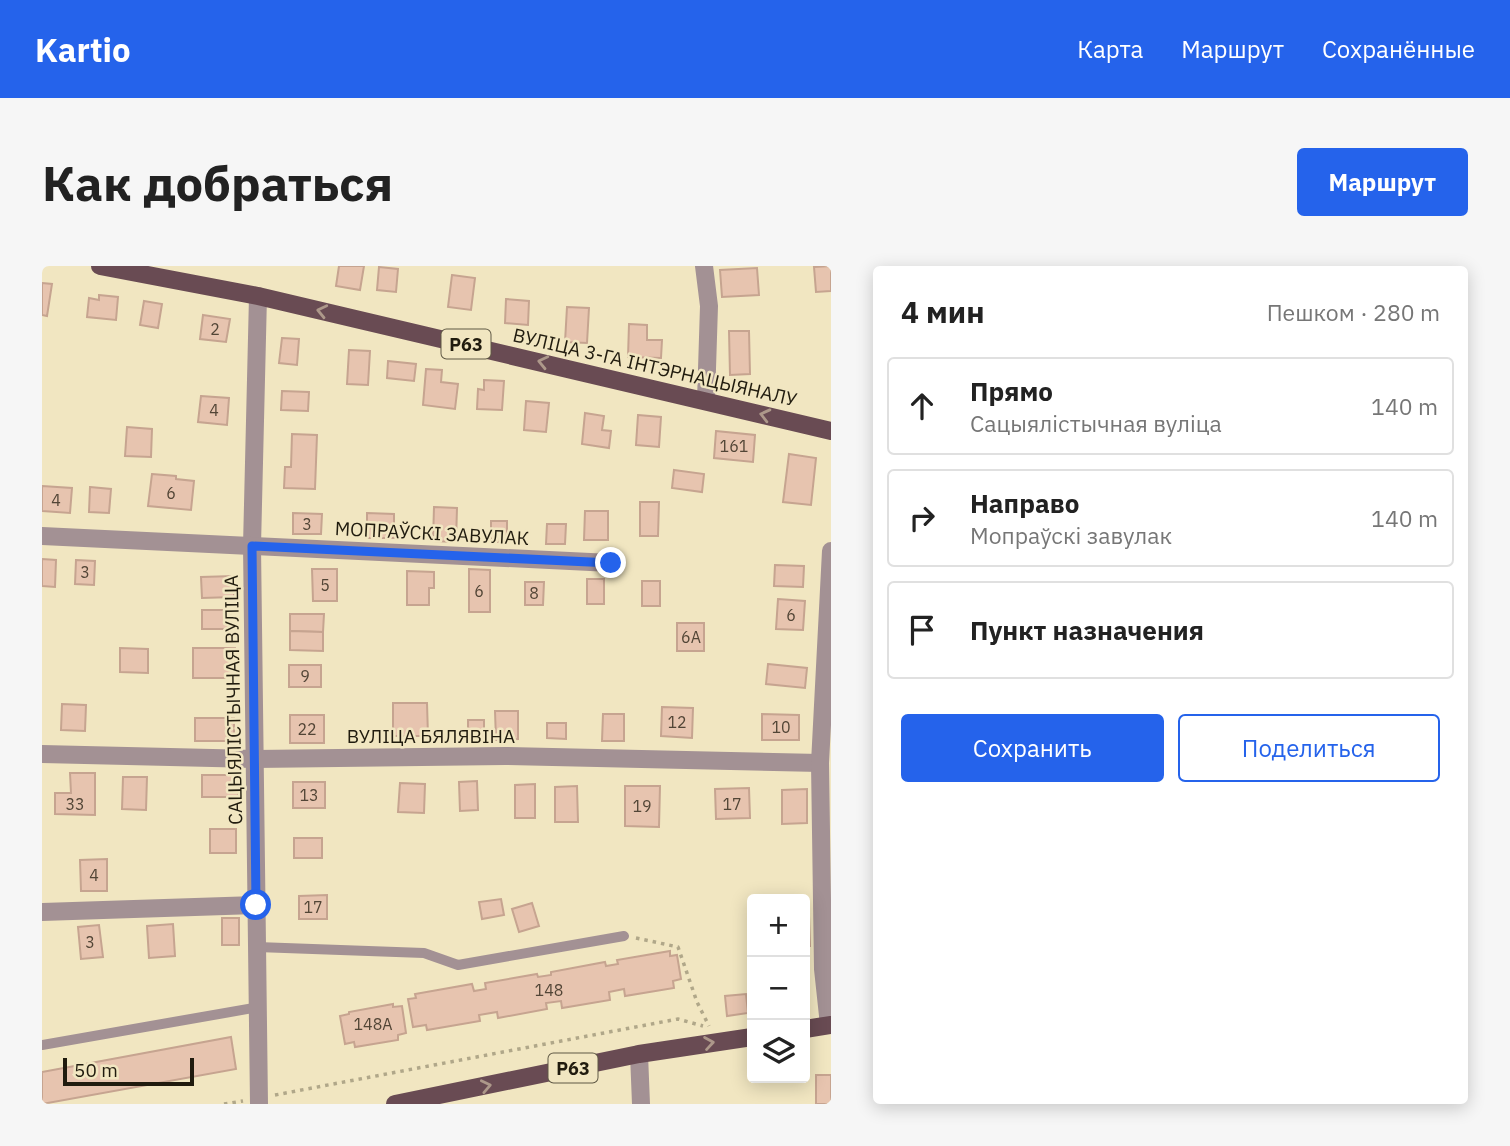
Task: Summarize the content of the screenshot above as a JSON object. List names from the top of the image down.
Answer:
{
  "streets": {
    "main road": ["Р63", "ВУЛІЦА 3-ГА ІНТЭРНАЦЫЯНАЛУ"],
    "street": ["МОПРАЎСКІ ЗАВУЛАК", "САЦЫЯЛІСТЫЧНАЯ ВУЛІЦА", "ВУЛІЦА БЯЛЯВІНА"]
  },
  "crossings": [
    ["ВУЛІЦА 3-ГА ІНТЭРНАЦЫЯНАЛУ", "САЦЫЯЛІСТЫЧНАЯ ВУЛІЦА"],
    ["МОПРАЎСКІ ЗАВУЛАК", "САЦЫЯЛІСТЫЧНАЯ ВУЛІЦА"],
    ["САЦЫЯЛІСТЫЧНАЯ ВУЛІЦА", "ВУЛІЦА БЯЛЯВІНА"]
  ],
  "one_way": ["ВУЛІЦА 3-ГА ІНТЭРНАЦЫЯНАЛУ"],
  "house_numbers": [
    "2",
    "4",
    "161",
    "6",
    "4",
    "3",
    "3",
    "5",
    "6",
    "8",
    "6",
    "6А",
    "9",
    "12",
    "10",
    "22",
    "13",
    "33",
    "17",
    "19",
    "4",
    "17",
    "3",
    "148",
    "148А"
  ],
  "scale_bar": "50 m",
  "page": {
    "header": "Kartio",
    "nav": ["Карта", "Маршрут", "Сохранённые"],
    "buttons": [
      "Маршрут",
      ["Сохранить", "Поделиться"]
    ],
    "title": "Как добраться",
    "heading": ["4 мин", "Пешком · 280 m"],
    "list": [
      ["Прямо", "Сацыялістычная вуліца", "140 m"],
      ["Направо", "Мопраўскі завулак", "140 m"],
      "Пункт назначения"
    ],
    "map_buttons": ["+", "−"],
    "scale": "50 m"
  }
}
